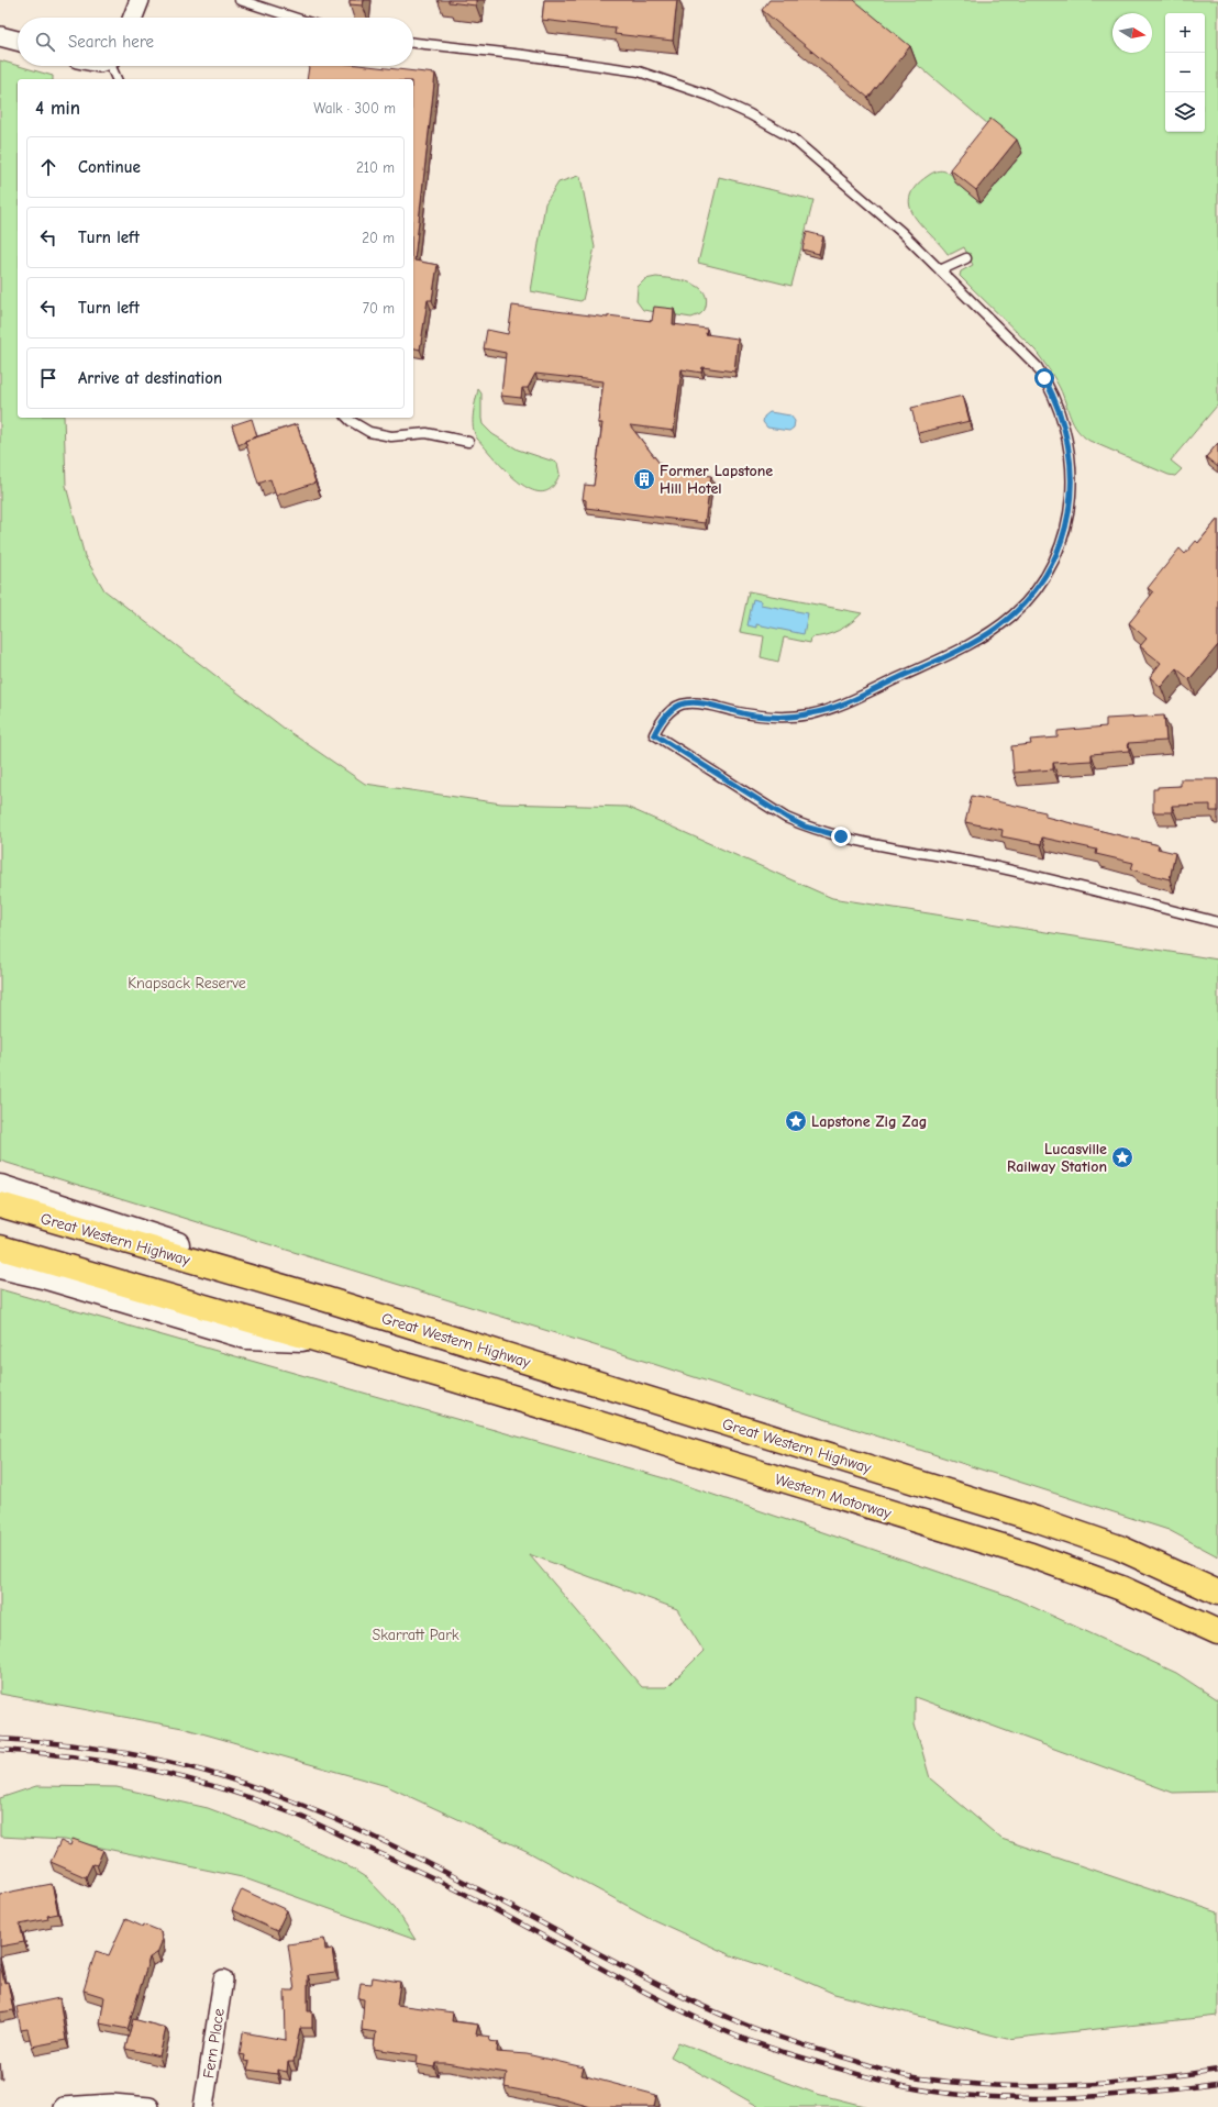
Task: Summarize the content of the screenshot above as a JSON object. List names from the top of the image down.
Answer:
{
  "streets": {
    "highway": ["Great Western Highway", "Western Motorway"],
    "street": ["Fern Place"]
  },
  "parks": ["Knapsack Reserve", "Skarratt Park"],
  "places": {
    "building": ["Former Lapstone Hill Hotel"],
    "place": ["Lapstone Zig Zag", "Lucasville Railway Station"]
  },
  "north": "right",
  "page": {
    "map_buttons": ["+", "−"],
    "search": "Search here",
    "heading": ["4 min", "Walk · 300 m"],
    "list": [
      ["Continue", "210 m"],
      ["Turn left", "20 m"],
      ["Turn left", "70 m"],
      "Arrive at destination"
    ]
  }
}
